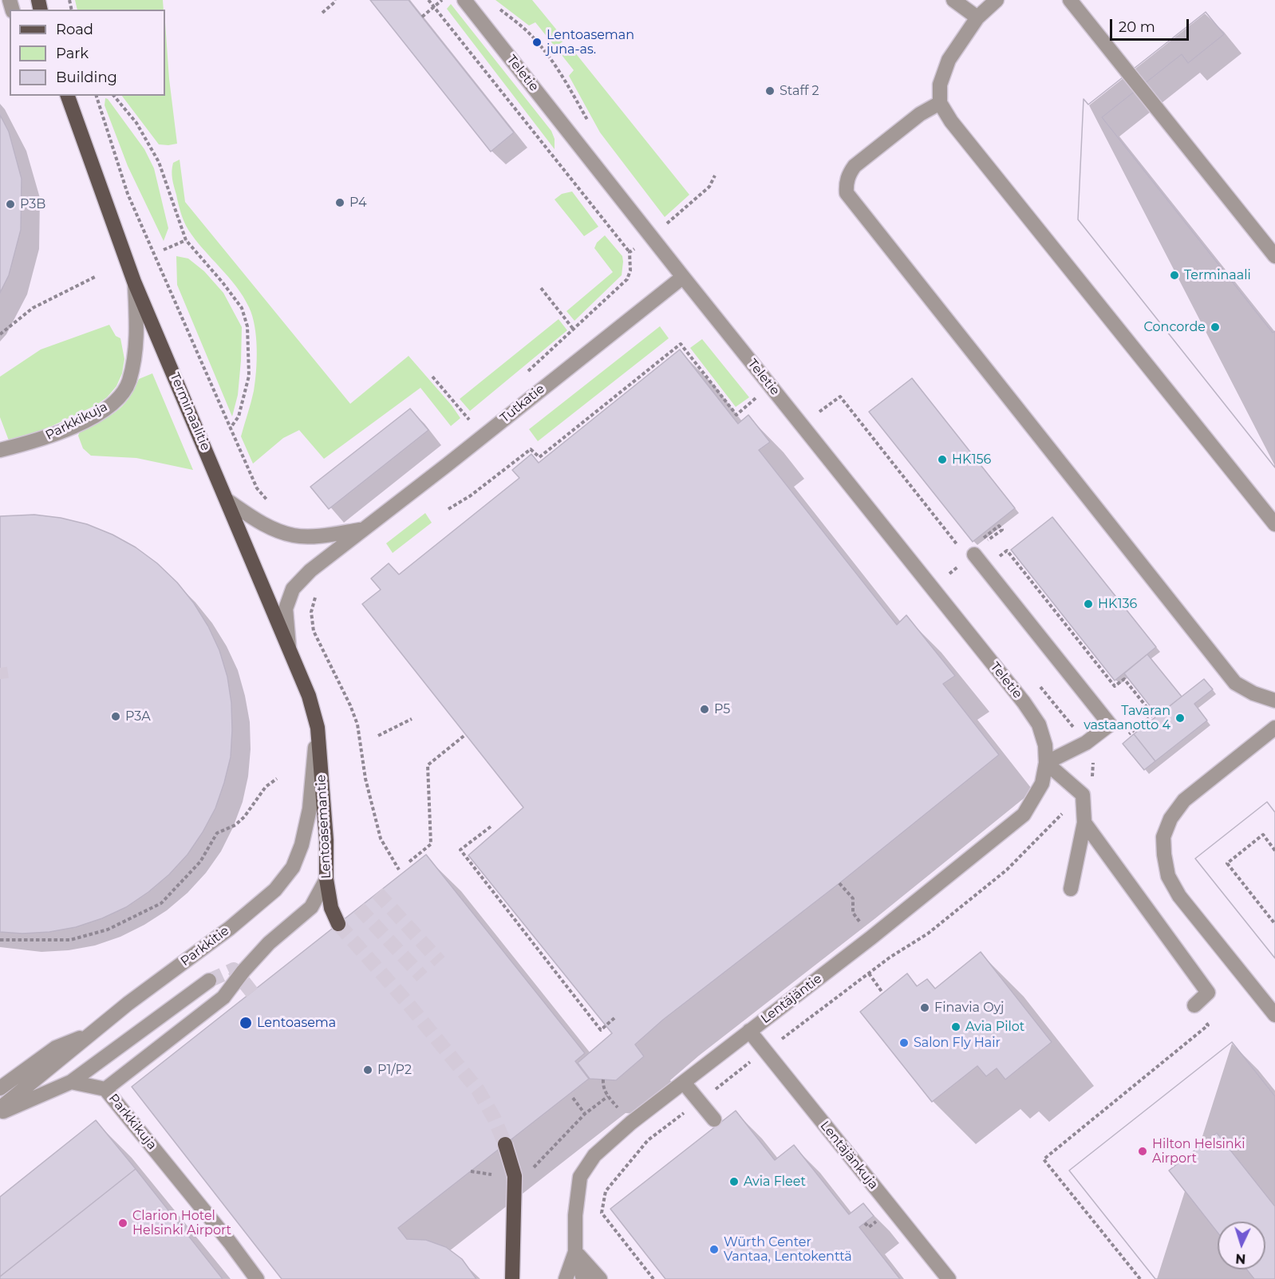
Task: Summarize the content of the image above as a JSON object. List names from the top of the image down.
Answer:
{
  "streets": {
    "main road": ["Terminaalitie", "Lentoasemantie"],
    "street": [
      "Teletie",
      "Tutkatie",
      "Parkkikuja",
      "Parkkitie",
      "Lentäjäntie",
      "Lentäjänkuja"
    ]
  },
  "crossings": [
    ["Teletie", "Tutkatie"],
    ["Teletie", "Lentäjäntie"],
    ["Tutkatie", "Terminaalitie"],
    ["Terminaalitie", "Parkkikuja"],
    ["Terminaalitie", "Lentoasemantie"],
    ["Terminaalitie", "Parkkitie"],
    ["Lentoasemantie", "Parkkitie"],
    ["Lentäjäntie", "Lentäjänkuja"]
  ],
  "places": [
    "Lentoaseman juna-as.",
    "Staff 2",
    "P4",
    "P3B",
    "Terminaali",
    "Concorde",
    "HK156",
    "HK136",
    "P5",
    "P3A",
    "Tavaran vastaanotto 4",
    "Finavia Oyj",
    "Lentoasema",
    "Avia Pilot",
    "Salon Fly Hair",
    "P1/P2",
    "Hilton Helsinki Airport",
    "Avia Fleet",
    "Clarion Hotel Helsinki Airport",
    "Würth Center Vantaa, Lentokenttä"
  ],
  "legend": ["Road", "Park", "Building"],
  "scale_bar": "20 m",
  "north": "bottom"
}
